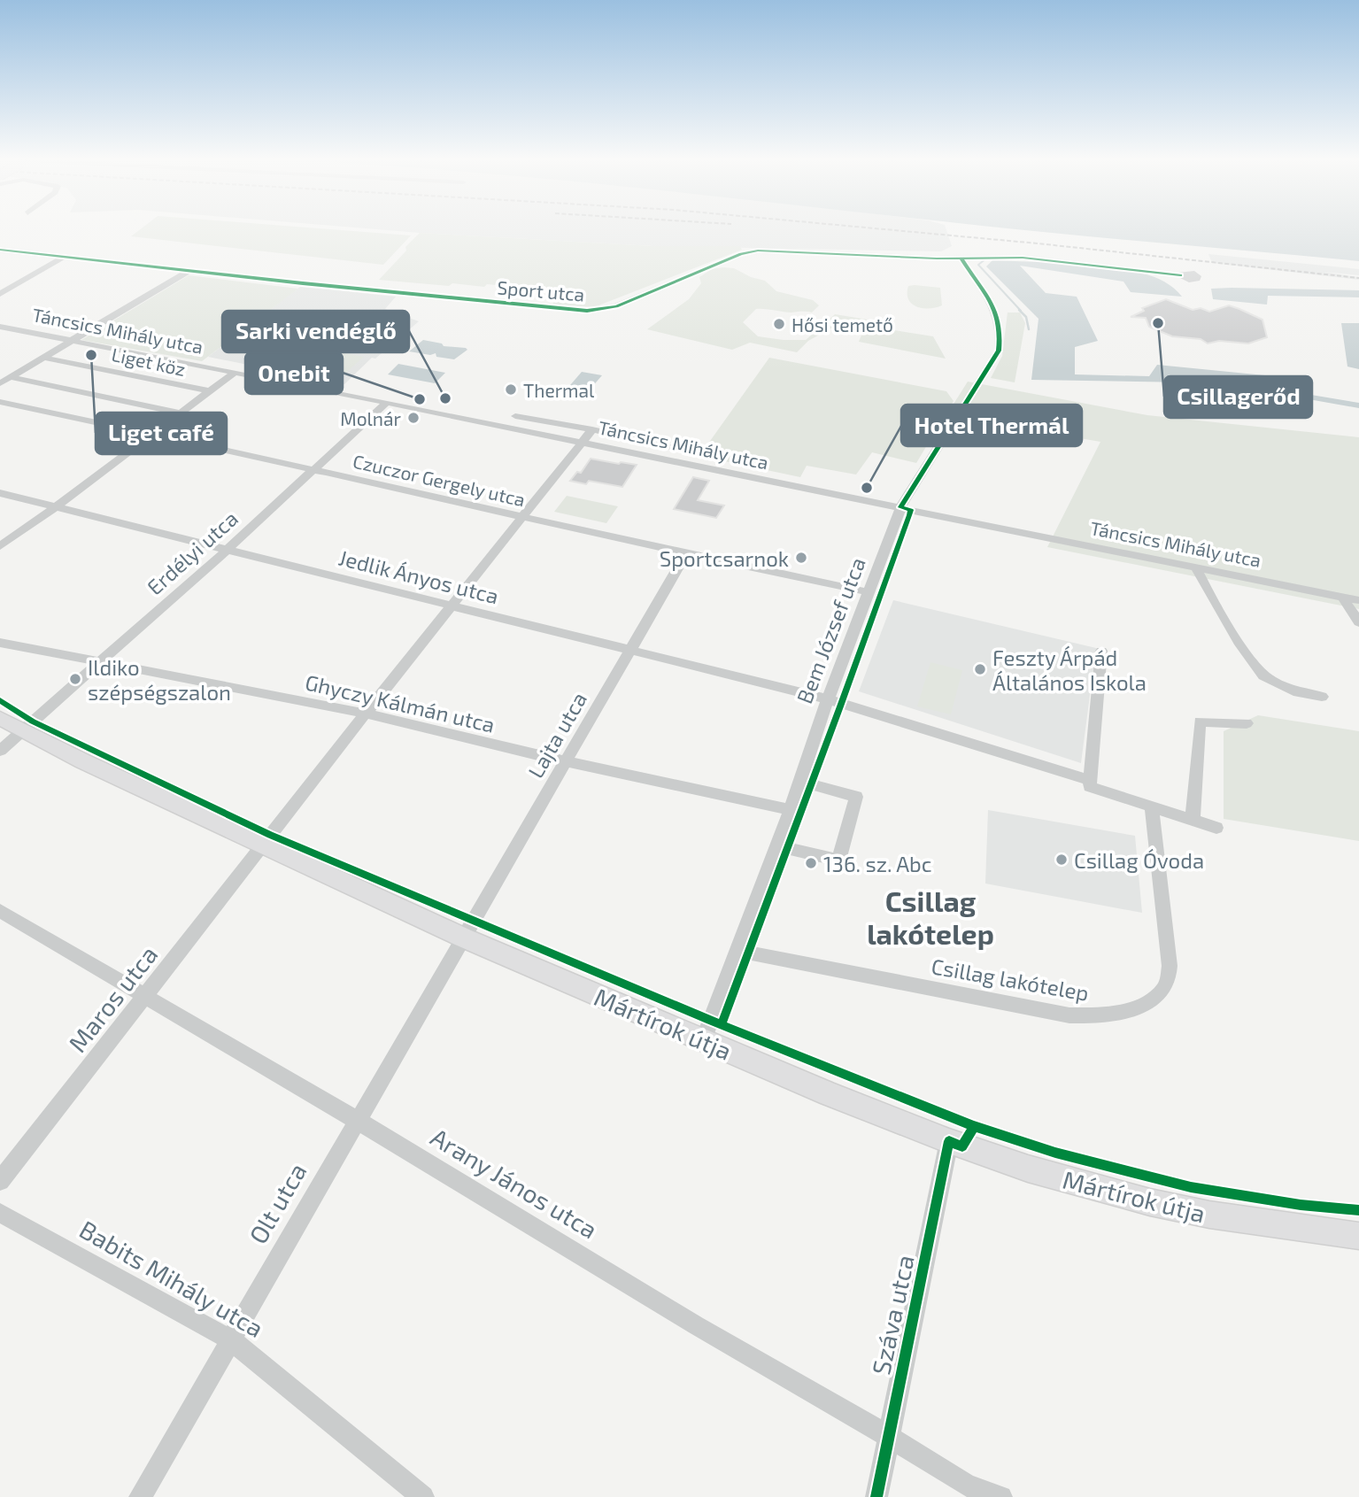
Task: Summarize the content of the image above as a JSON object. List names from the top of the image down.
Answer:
{
  "streets": {
    "main road": ["Mártírok útja"],
    "street": [
      "Sport utca",
      "Táncsics Mihály utca",
      "Liget köz",
      "Czuczor Gergely utca",
      "Erdélyi utca",
      "Jedlik Ányos utca",
      "Bem József utca",
      "Ghyczy Kálmán utca",
      "Lajta utca",
      "Csillag lakótelep",
      "Maros utca",
      "Arany János utca",
      "Olt utca",
      "Babits Mihály utca",
      "Száva utca"
    ]
  },
  "crossings": [
    ["Sport utca", "Bem József utca"],
    ["Táncsics Mihály utca", "Erdélyi utca"],
    ["Táncsics Mihály utca", "Bem József utca"],
    ["Táncsics Mihály utca", "Maros utca"],
    ["Czuczor Gergely utca", "Erdélyi utca"],
    ["Czuczor Gergely utca", "Bem József utca"],
    ["Czuczor Gergely utca", "Lajta utca"],
    ["Czuczor Gergely utca", "Maros utca"],
    ["Erdélyi utca", "Jedlik Ányos utca"],
    ["Erdélyi utca", "Ghyczy Kálmán utca"],
    ["Erdélyi utca", "Mártírok útja"],
    ["Jedlik Ányos utca", "Bem József utca"],
    ["Jedlik Ányos utca", "Lajta utca"],
    ["Jedlik Ányos utca", "Maros utca"],
    ["Bem József utca", "Ghyczy Kálmán utca"],
    ["Bem József utca", "Csillag lakótelep"],
    ["Bem József utca", "Mártírok útja"],
    ["Ghyczy Kálmán utca", "Lajta utca"],
    ["Ghyczy Kálmán utca", "Maros utca"],
    ["Lajta utca", "Mártírok útja"],
    ["Lajta utca", "Olt utca"],
    ["Maros utca", "Mártírok útja"],
    ["Maros utca", "Arany János utca"],
    ["Mártírok útja", "Olt utca"],
    ["Mártírok útja", "Száva utca"],
    ["Arany János utca", "Olt utca"],
    ["Arany János utca", "Száva utca"],
    ["Olt utca", "Babits Mihály utca"]
  ],
  "districts": ["Csillag lakótelep"],
  "places": [
    "Csillagerőd",
    "Hősi temető",
    "Liget café",
    "Thermal",
    "Sarki vendéglő",
    "Onebit",
    "Molnár",
    "Hotel Thermál",
    "Sportcsarnok",
    "Feszty Árpád Általános Iskola",
    "Ildiko szépségszalon",
    "Csillag Óvoda",
    "136. sz. Abc"
  ]
}
